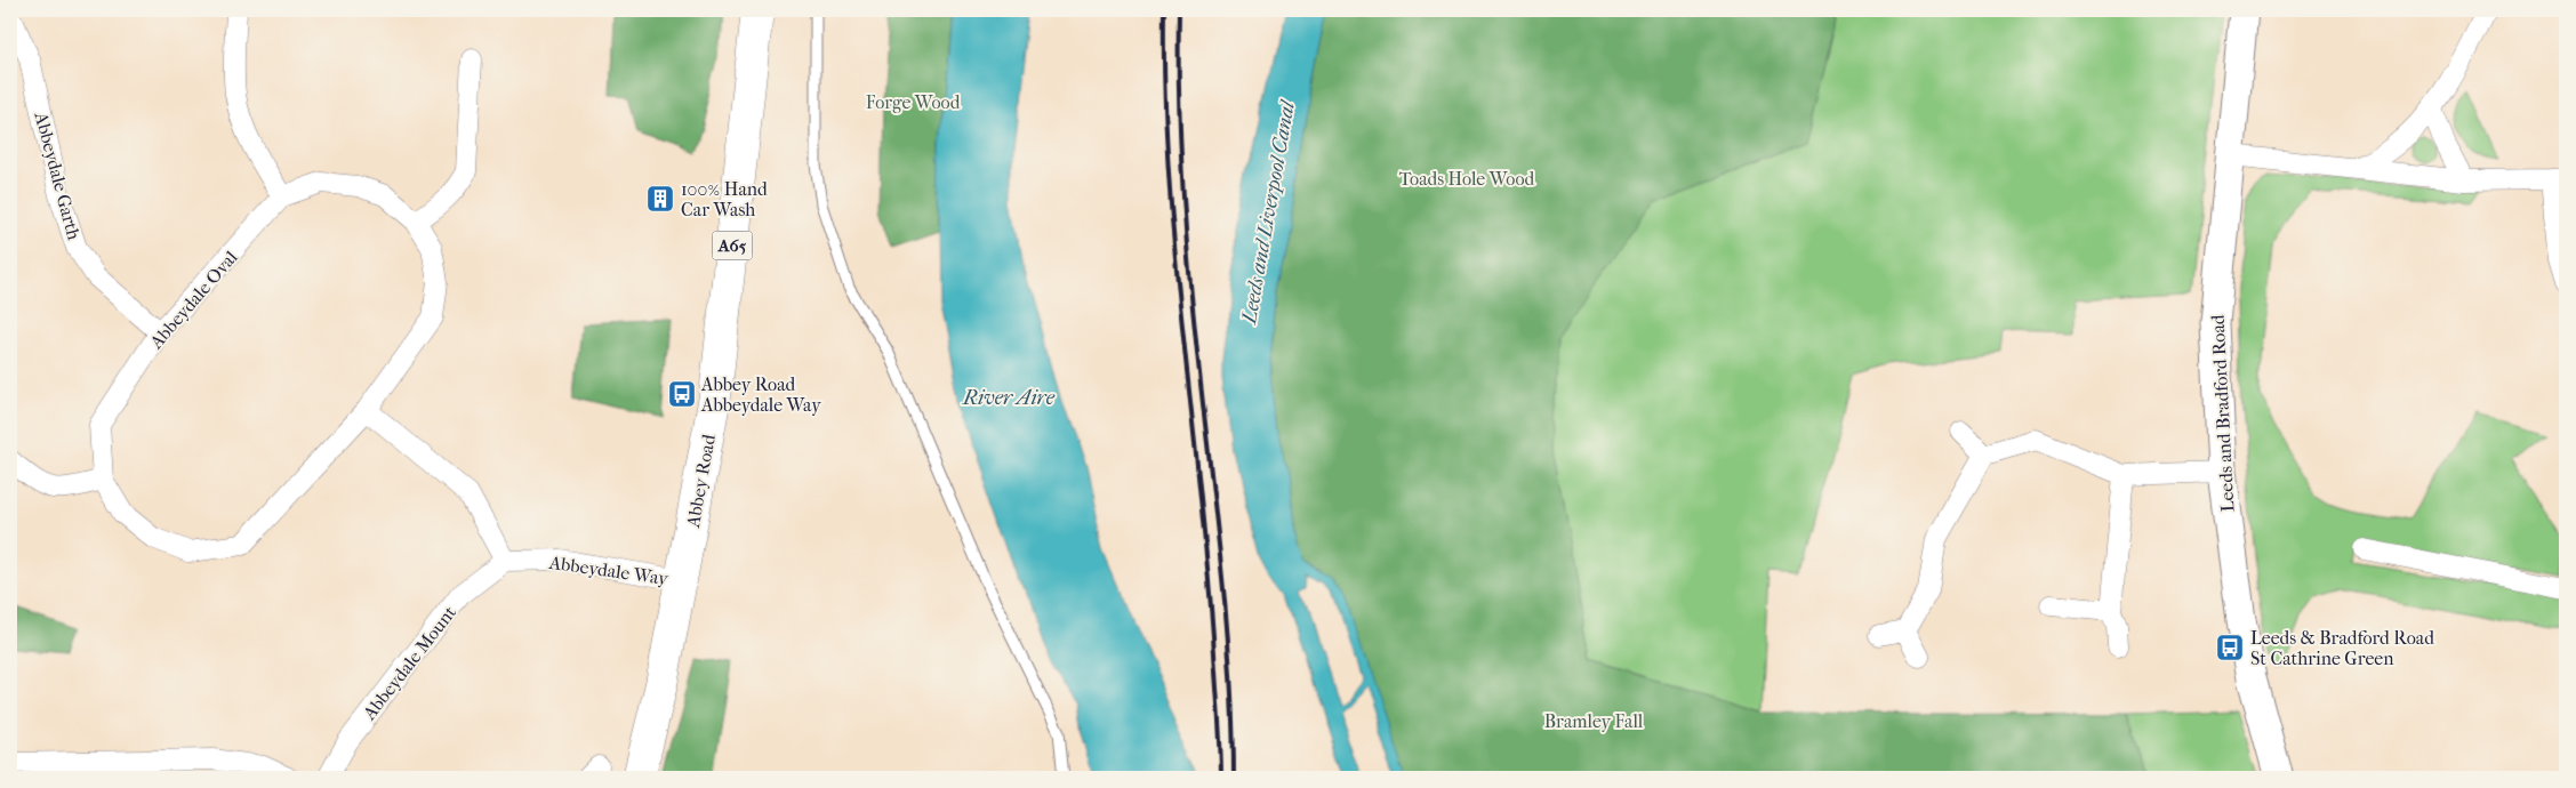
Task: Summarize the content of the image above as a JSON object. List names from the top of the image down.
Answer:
{
  "streets": {
    "main road": ["A65", "Leeds and Bradford Road", "Abbey Road"],
    "street": [
      "Abbeydale Garth",
      "Abbeydale Oval",
      "Abbeydale Way",
      "Abbeydale Mount"
    ]
  },
  "crossings": [
    ["Abbeydale Garth", "Abbeydale Oval"],
    ["Abbey Road", "Abbeydale Way"],
    ["Abbeydale Way", "Abbeydale Mount"]
  ],
  "water": ["Leeds and Liverpool Canal", "River Aire"],
  "parks": ["Forge Wood", "Toads Hole Wood", "Bramley Fall"],
  "places": {
    "building": ["100% Hand Car Wash"],
    "bus stop": ["Abbey Road Abbeydale Way", "Leeds & Bradford Road St Cathrine Green"]
  }
}
